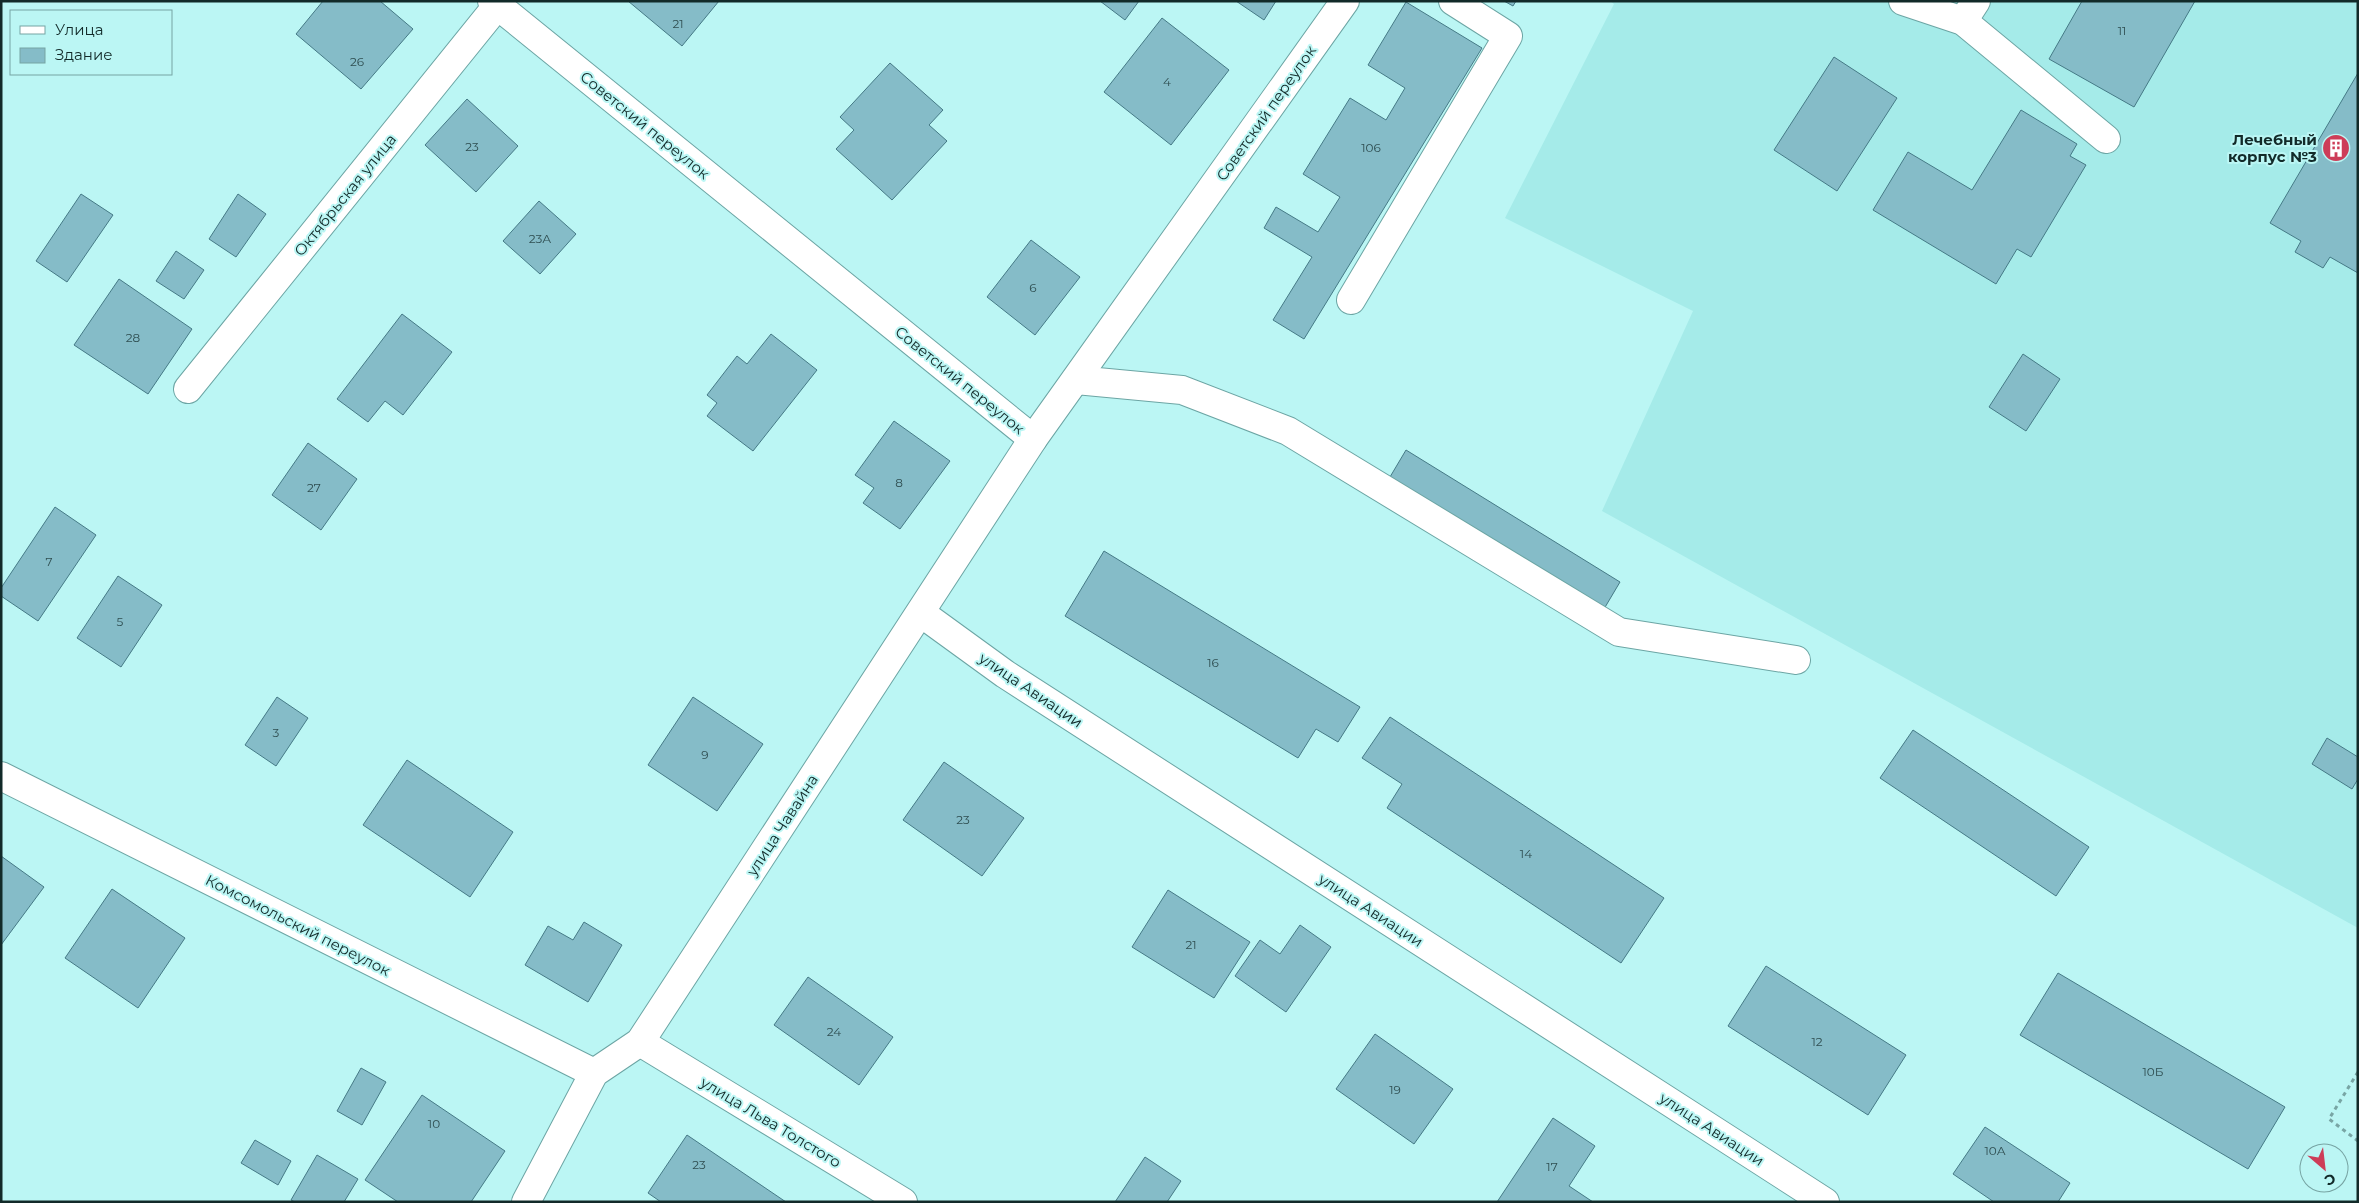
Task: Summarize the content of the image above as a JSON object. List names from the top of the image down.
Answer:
{
  "streets": {
    "street": [
      "Советский переулок",
      "Октябрьская улица",
      "улица Авиации",
      "улица Чавайна",
      "Комсомольский переулок",
      "улица Льва Толстого"
    ]
  },
  "crossings": [
    ["Советский переулок", "Октябрьская улица"],
    ["Советский переулок", "улица Чавайна"],
    ["улица Авиации", "улица Чавайна"],
    ["улица Чавайна", "Комсомольский переулок"],
    ["улица Чавайна", "улица Льва Толстого"]
  ],
  "places": {
    "building": ["Лечебный корпус №3"]
  },
  "house_numbers": [
    "21",
    "11",
    "26",
    "4",
    "23",
    "106",
    "23А",
    "6",
    "28",
    "8",
    "27",
    "7",
    "5",
    "16",
    "3",
    "9",
    "23",
    "14",
    "21",
    "24",
    "12",
    "10Б",
    "19",
    "10",
    "10А",
    "23",
    "17"
  ],
  "legend": ["Улица", "Здание"],
  "north": "bottom right"
}
